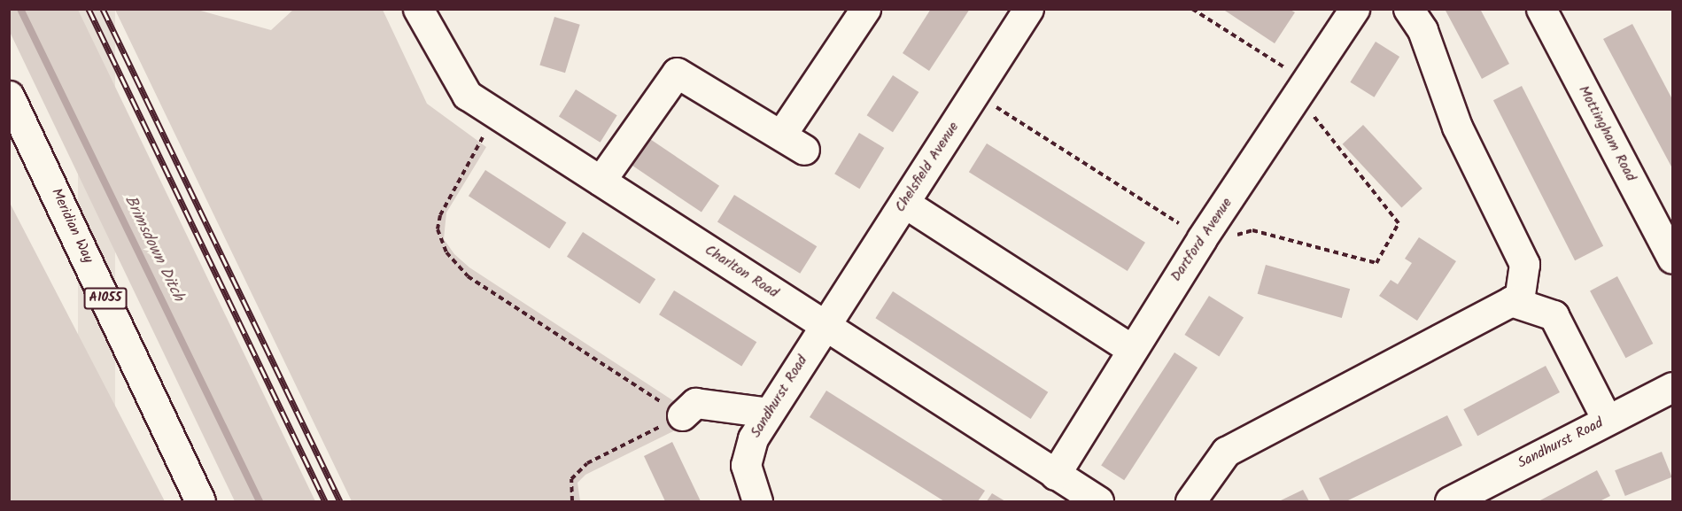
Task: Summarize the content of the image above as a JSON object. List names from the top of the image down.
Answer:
{
  "streets": {
    "street": [
      "Mottingham Road",
      "Chelsfield Avenue",
      "Meridian Way",
      "Dartford Avenue",
      "Charlton Road",
      "A1055",
      "Sandhurst Road"
    ]
  },
  "crossings": [
    ["Chelsfield Avenue", "Charlton Road"],
    ["Chelsfield Avenue", "Sandhurst Road"],
    ["Dartford Avenue", "Charlton Road"],
    ["Charlton Road", "Sandhurst Road"]
  ],
  "water": ["Brimsdown Ditch"]
}
